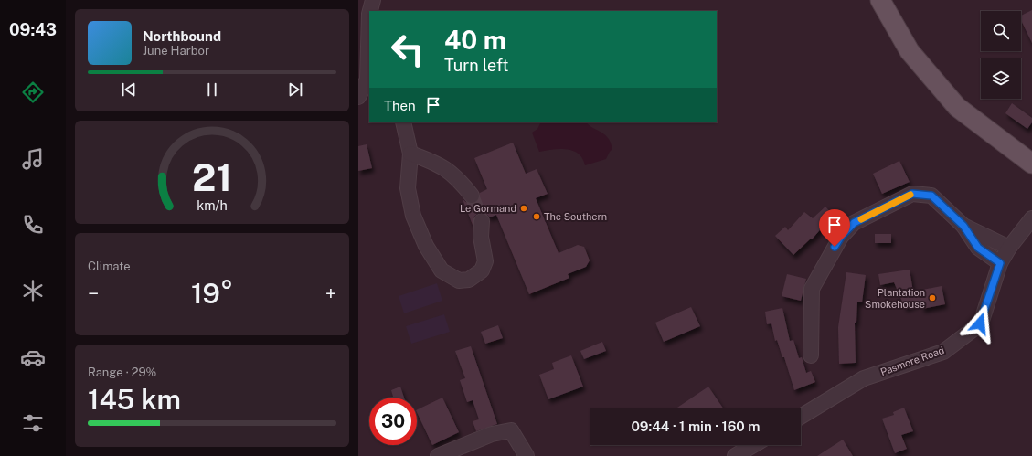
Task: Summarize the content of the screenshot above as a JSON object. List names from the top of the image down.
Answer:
{
  "streets": {
    "street": ["Pasmore Road"]
  },
  "places": ["Le Gormand", "The Southern", "Plantation Smokehouse"],
  "page": {
    "tabs": "09:43",
    "turn": ["40 m", "Turn left"],
    "song": ["Northbound", "June Harbor"],
    "then": "Then",
    "tile": [
      "Climate",
      ["Range · 29%", "145 km"]
    ],
    "heat": ["−", "19°", "+"],
    "limit": "30",
    "trip": "09:44 · 1 min · 160 m",
    "gauge": ["21", "km/h"]
  }
}
